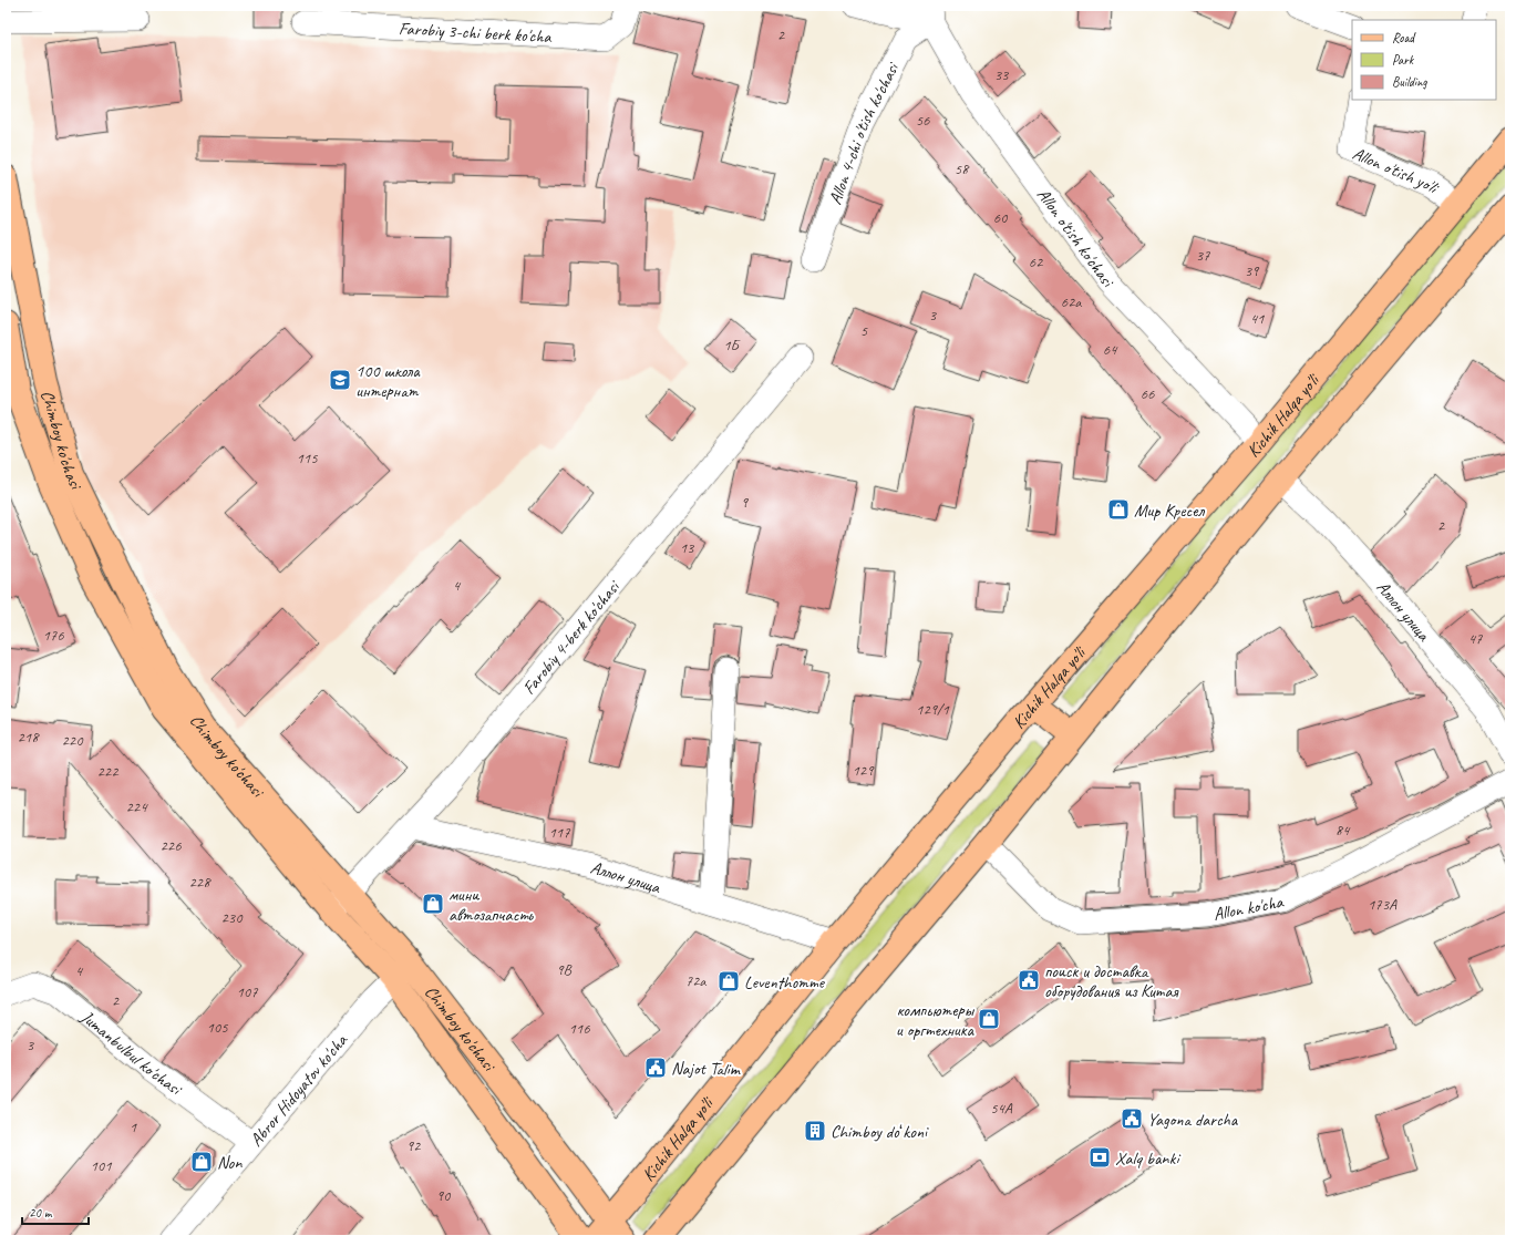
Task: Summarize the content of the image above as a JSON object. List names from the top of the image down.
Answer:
{
  "streets": {
    "main road": ["Kichik Halqa yo'li", "Chimboy ko'chasi"],
    "street": [
      "Farobiy 3-chi berk ko'cha",
      "Allon 4-chi o'tish ko'chasi",
      "Allon o'tish yo'li",
      "Allon o'tish ko'chasi",
      "Аллон улица",
      "Farobiy 4-berk ko'chasi",
      "Allon ko'cha",
      "Jumanbulbul ko'chasi",
      "Abror Hidoyatov ko'cha"
    ]
  },
  "crossings": [
    ["Allon 4-chi o'tish ko'chasi", "Allon o'tish ko'chasi"],
    ["Allon o'tish yo'li", "Kichik Halqa yo'li"],
    ["Allon o'tish ko'chasi", "Kichik Halqa yo'li"],
    ["Kichik Halqa yo'li", "Chimboy ko'chasi"],
    ["Kichik Halqa yo'li", "Аллон улица"],
    ["Chimboy ko'chasi", "Farobiy 4-berk ko'chasi"],
    ["Chimboy ko'chasi", "Abror Hidoyatov ko'cha"],
    ["Аллон улица", "Farobiy 4-berk ko'chasi"],
    ["Jumanbulbul ko'chasi", "Abror Hidoyatov ko'cha"]
  ],
  "places": {
    "school or university": ["100 школа интернат"],
    "shop": [
      "Мир Кресел",
      "мини автозапчасть",
      "Leventhomme",
      "компьютеры и оргтехника",
      "Non"
    ],
    "public building": ["поиск и доставка оборудования из Китая", "Najot Talim", "Yagona darcha"],
    "building": ["Chimboy doʻkoni"],
    "bank": ["Xalq banki"]
  },
  "house_numbers": [
    "2",
    "33",
    "56",
    "58",
    "60",
    "37",
    "62",
    "39",
    "62a",
    "3",
    "41",
    "5",
    "1Б",
    "64",
    "66",
    "115",
    "9",
    "2",
    "13",
    "4",
    "176",
    "47",
    "129/1",
    "218",
    "220",
    "129",
    "222",
    "224",
    "84",
    "117",
    "226",
    "228",
    "173A",
    "230",
    "9В",
    "4",
    "72a",
    "107",
    "2",
    "105",
    "116",
    "3",
    "54A",
    "1",
    "92",
    "101",
    "90"
  ],
  "legend": ["Road", "Park", "Building"],
  "scale_bar": "20 m"
}
